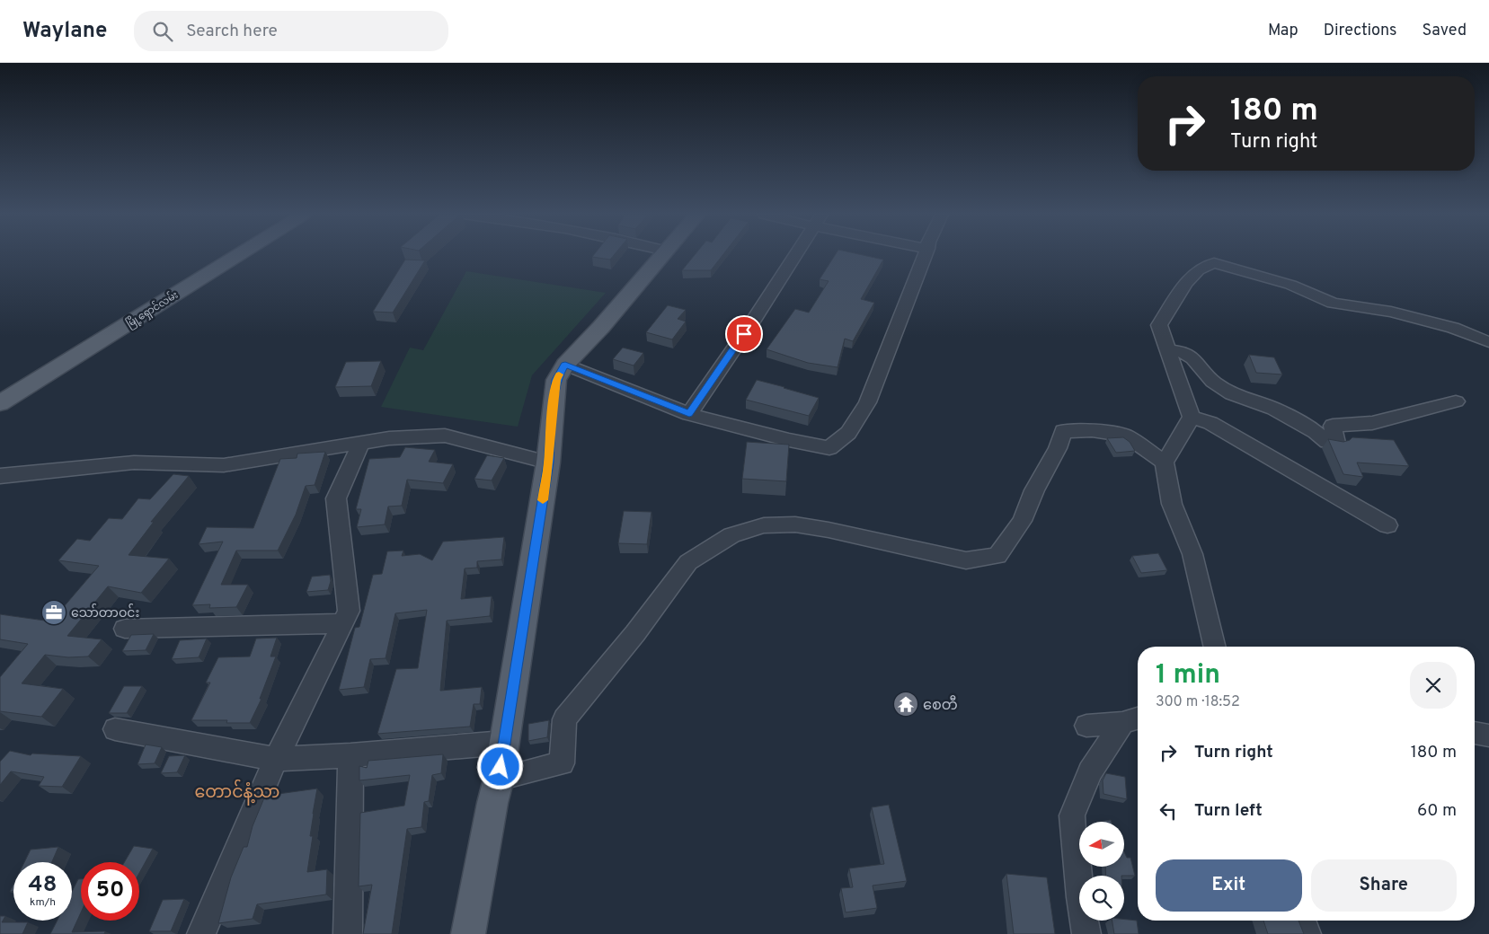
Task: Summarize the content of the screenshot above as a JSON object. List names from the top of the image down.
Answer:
{
  "streets": {
    "main road": ["မြို့ရှောင်လမ်း"]
  },
  "districts": ["တောင်နံ့သာ"],
  "places": {
    "office": ["သော်တာဝင်း"],
    "temple": ["စေတီ"]
  },
  "north": "left",
  "page": {
    "header": "Waylane",
    "search": "Search here",
    "nav": ["Map", "Directions", "Saved"],
    "turn": ["180 m", "Turn right"],
    "heading": ["1 min", "300 m · 18:52"],
    "list": [
      {
        "name": "Turn right",
        "value": "180 m"
      },
      {
        "name": "Turn left",
        "value": "60 m"
      }
    ],
    "buttons": ["Exit", "Share"],
    "speed": "48 km/h",
    "limit": "50"
  }
}
